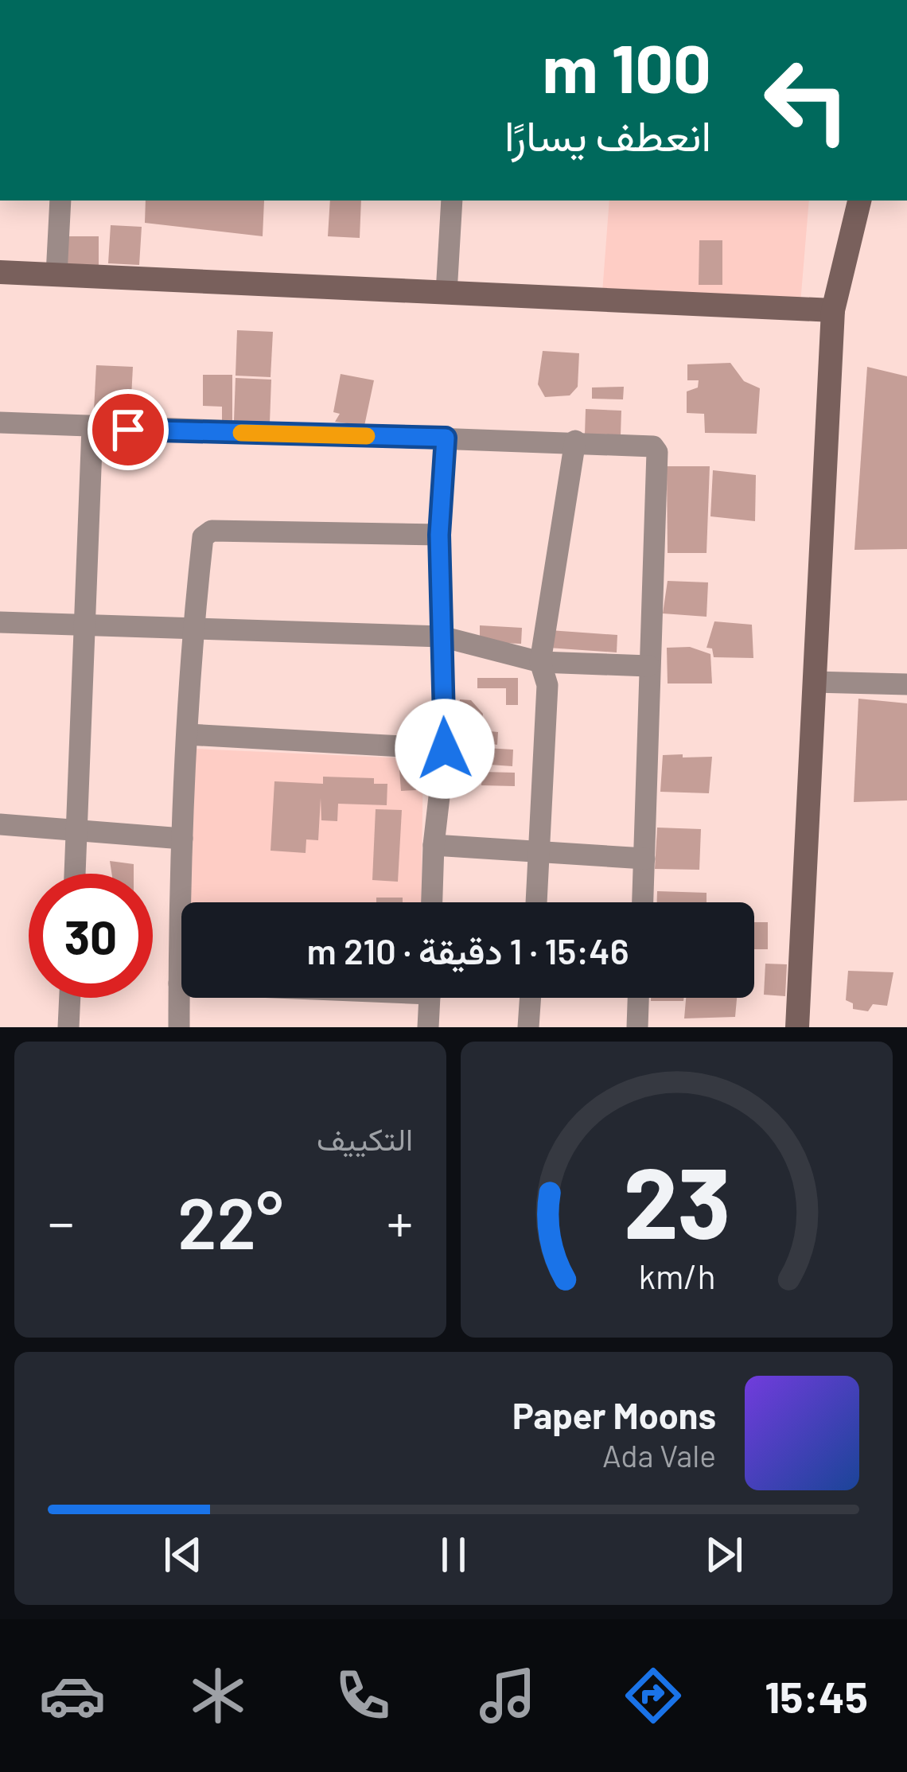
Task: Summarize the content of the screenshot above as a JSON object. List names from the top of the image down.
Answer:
{
  "page": {
    "turn": ["100 m", "انعطف يسارًا"],
    "limit": "30",
    "trip": "15:46 · 1 دقيقة · 210 m",
    "tile": "التكييف",
    "heat": ["−", "22°", "+"],
    "song": ["Paper Moons", "Ada Vale"],
    "tabs": "15:45",
    "gauge": ["23", "km/h"]
  }
}
